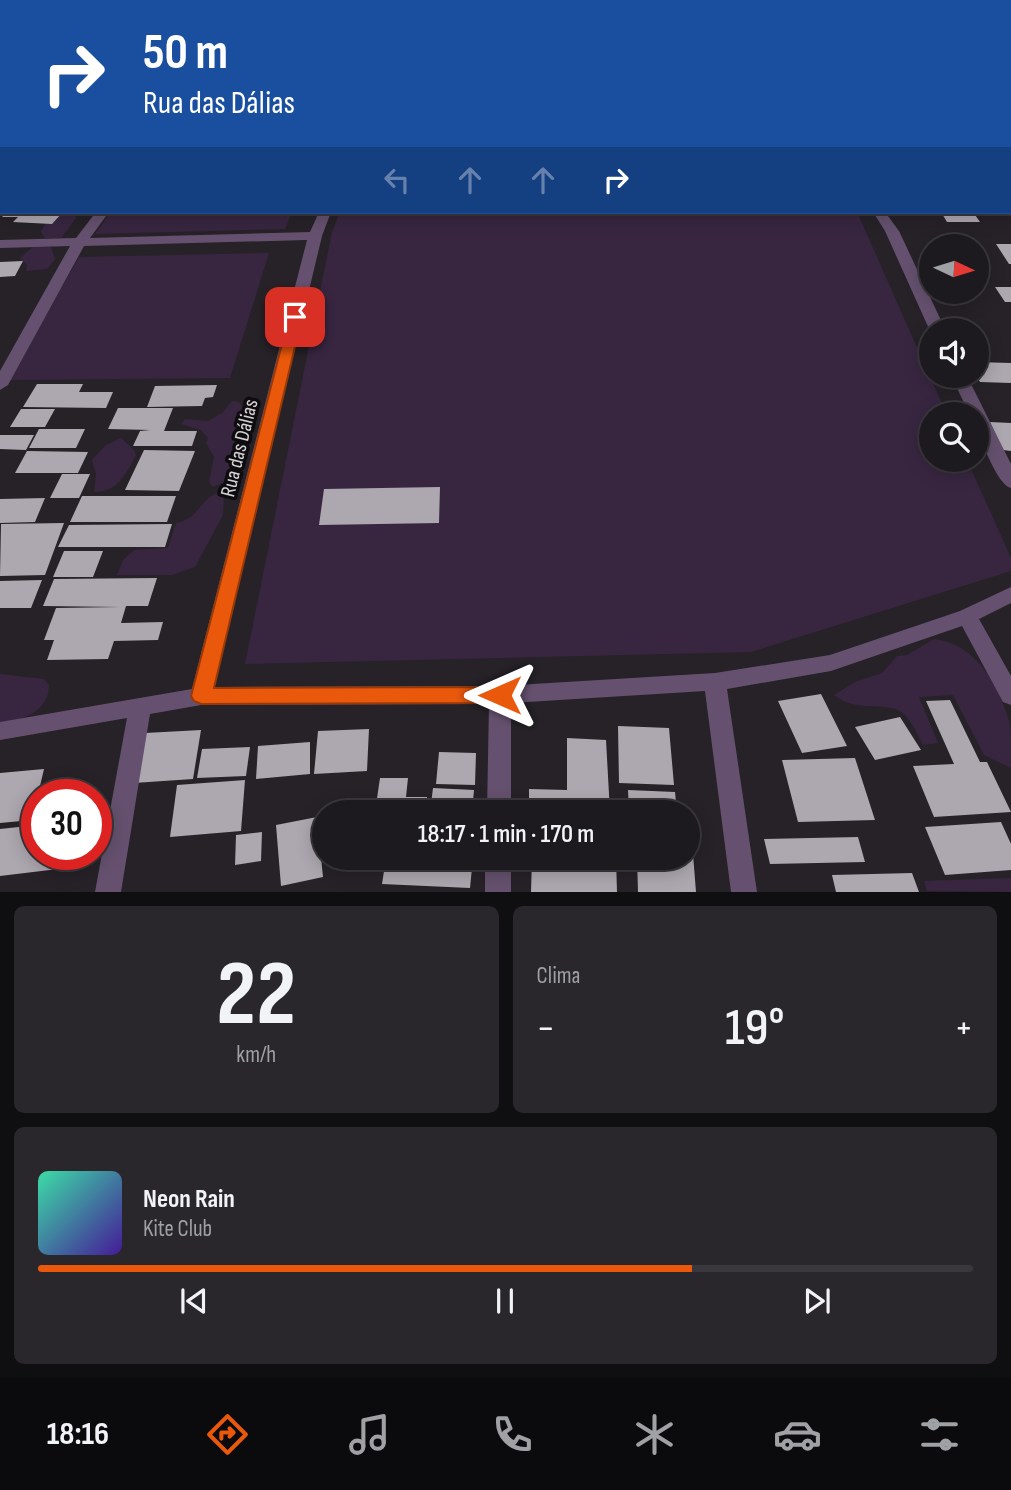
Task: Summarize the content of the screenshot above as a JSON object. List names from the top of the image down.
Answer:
{
  "streets": {
    "street": ["Rua das Dálias"]
  },
  "north": "right",
  "page": {
    "turn": ["50 m", "Rua das Dálias"],
    "limit": "30",
    "trip": "18:17 · 1 min · 170 m",
    "tile": [
      ["22", "km/h"],
      "Clima"
    ],
    "heat": ["−", "19°", "+"],
    "song": ["Neon Rain", "Kite Club"],
    "tabs": "18:16"
  }
}
